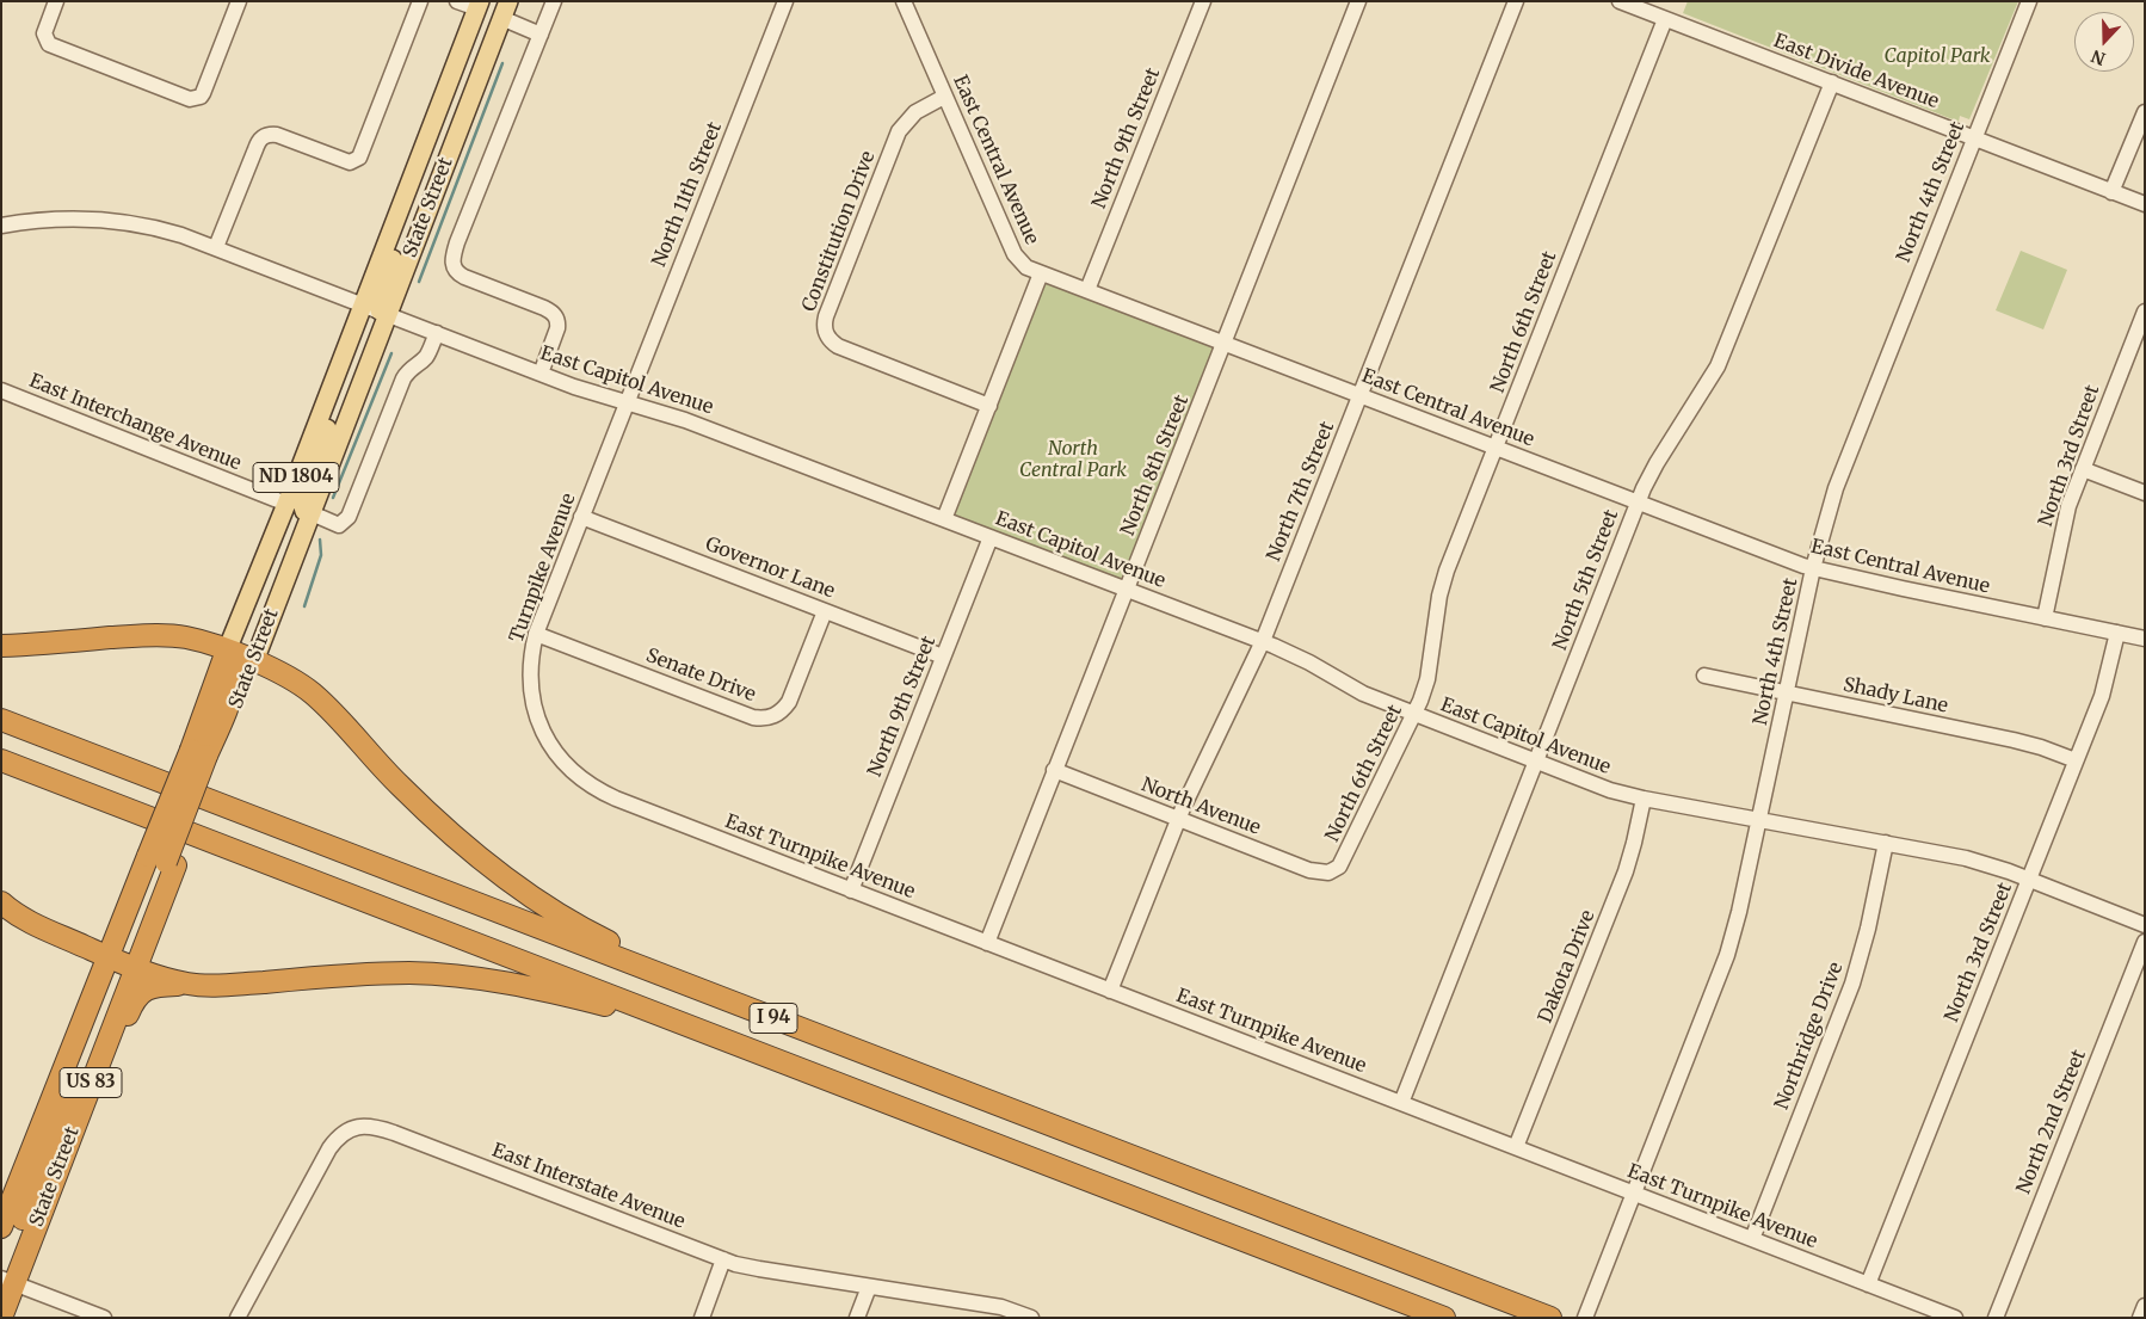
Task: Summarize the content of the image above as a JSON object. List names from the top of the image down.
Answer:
{
  "streets": {
    "highway": [
      "State Street",
      "ND 1804",
      "I 94",
      "US 83"
    ],
    "street": [
      "East Divide Avenue",
      "North 9th Street",
      "East Central Avenue",
      "North 4th Street",
      "North 11th Street",
      "Constitution Drive",
      "North 6th Street",
      "East Capitol Avenue",
      "East Interchange Avenue",
      "North 3rd Street",
      "North 8th Street",
      "North 7th Street",
      "Turnpike Avenue",
      "Governor Lane",
      "North 5th Street",
      "Senate Drive",
      "Shady Lane",
      "North Avenue",
      "East Turnpike Avenue",
      "Dakota Drive",
      "Northridge Drive",
      "North 2nd Street",
      "East Interstate Avenue"
    ]
  },
  "crossings": [
    ["East Divide Avenue", "North 4th Street"],
    ["East Divide Avenue", "North 6th Street"],
    ["East Divide Avenue", "North 5th Street"],
    ["North 9th Street", "East Central Avenue"],
    ["North 9th Street", "East Capitol Avenue"],
    ["North 9th Street", "Governor Lane"],
    ["North 9th Street", "East Turnpike Avenue"],
    ["East Central Avenue", "North 4th Street"],
    ["East Central Avenue", "Constitution Drive"],
    ["East Central Avenue", "North 6th Street"],
    ["East Central Avenue", "North 3rd Street"],
    ["East Central Avenue", "North 8th Street"],
    ["East Central Avenue", "North 7th Street"],
    ["East Central Avenue", "North 5th Street"],
    ["North 4th Street", "East Capitol Avenue"],
    ["North 4th Street", "Shady Lane"],
    ["North 4th Street", "East Turnpike Avenue"],
    ["North 11th Street", "East Capitol Avenue"],
    ["North 11th Street", "Turnpike Avenue"],
    ["State Street", "East Capitol Avenue"],
    ["State Street", "East Interchange Avenue"],
    ["North 6th Street", "East Capitol Avenue"],
    ["North 6th Street", "North Avenue"],
    ["East Capitol Avenue", "North 3rd Street"],
    ["East Capitol Avenue", "North 8th Street"],
    ["East Capitol Avenue", "North 7th Street"],
    ["East Capitol Avenue", "Turnpike Avenue"],
    ["East Capitol Avenue", "North 5th Street"],
    ["East Capitol Avenue", "Dakota Drive"],
    ["East Capitol Avenue", "Northridge Drive"],
    ["North 3rd Street", "Shady Lane"],
    ["North 3rd Street", "East Turnpike Avenue"],
    ["North 8th Street", "North Avenue"],
    ["North 8th Street", "East Turnpike Avenue"],
    ["North 7th Street", "North Avenue"],
    ["North 7th Street", "East Turnpike Avenue"],
    ["Turnpike Avenue", "Governor Lane"],
    ["Turnpike Avenue", "Senate Drive"],
    ["Turnpike Avenue", "East Turnpike Avenue"],
    ["Governor Lane", "Senate Drive"],
    ["North 5th Street", "East Turnpike Avenue"],
    ["East Turnpike Avenue", "Dakota Drive"],
    ["East Turnpike Avenue", "Northridge Drive"]
  ],
  "parks": ["Capitol Park", "North Central Park"],
  "north": "bottom"
}
